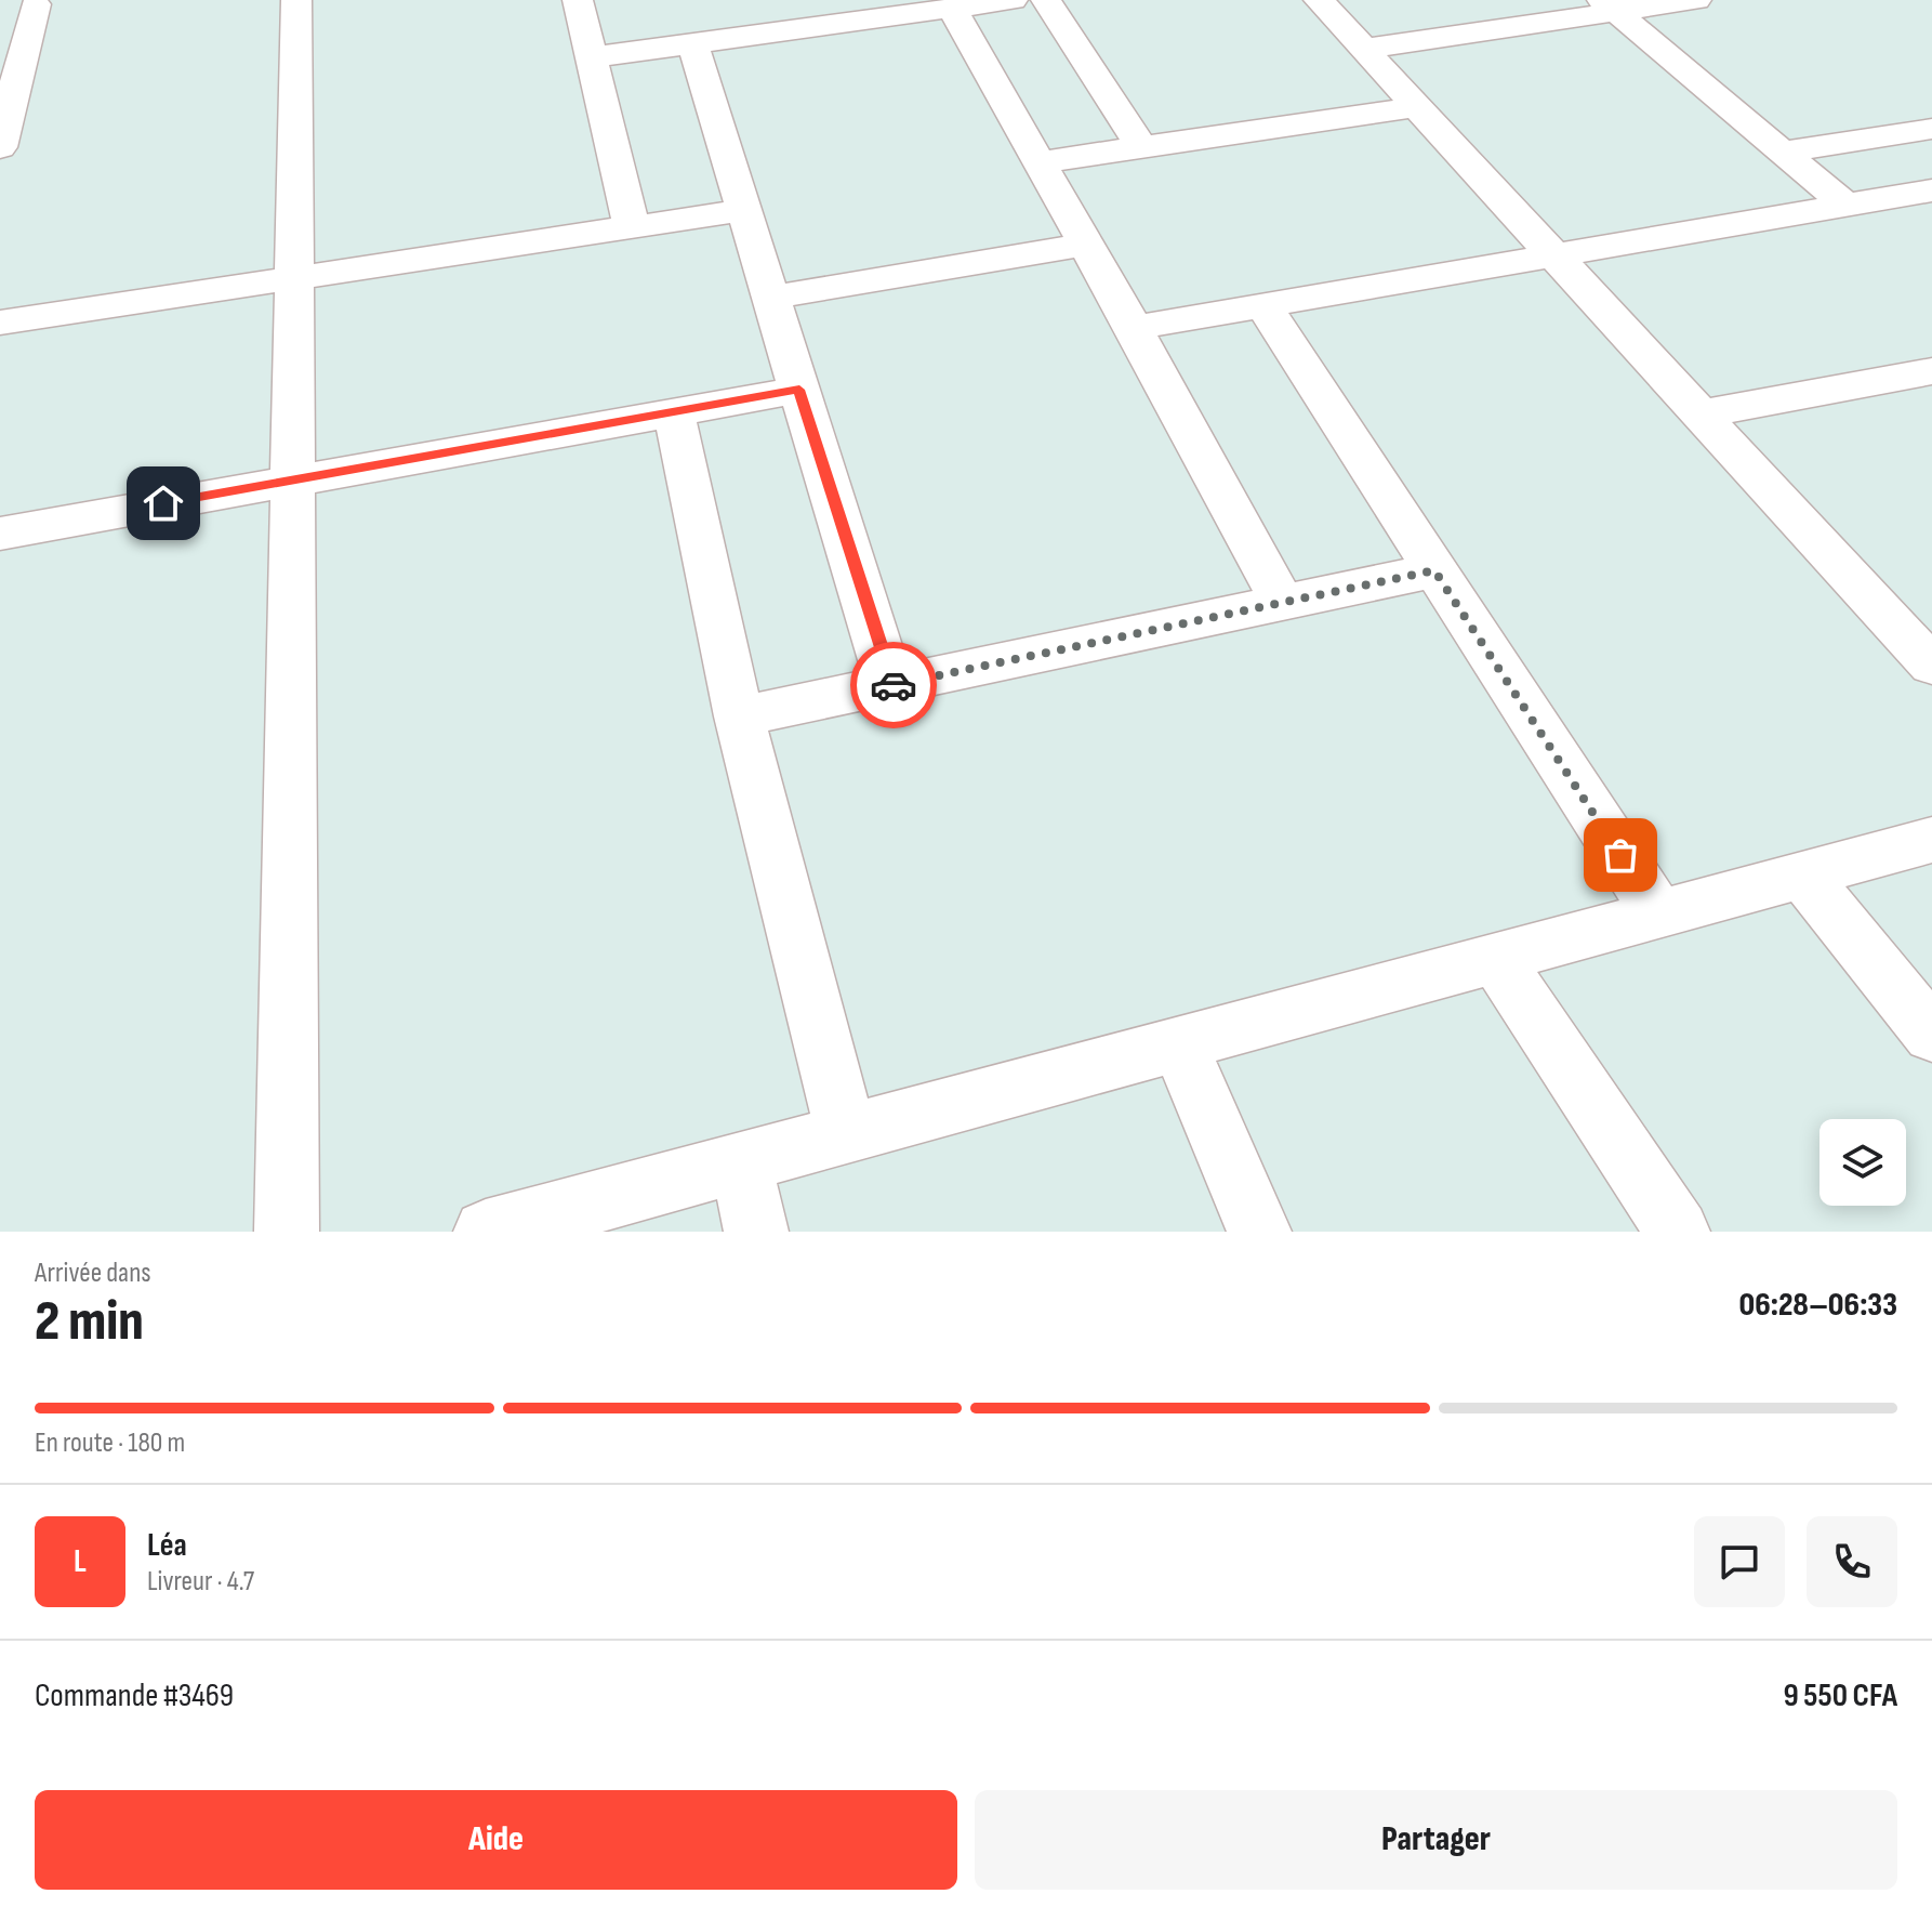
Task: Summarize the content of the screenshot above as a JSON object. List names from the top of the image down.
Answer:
{
  "page": {
    "heading": ["2 min", "Arrivée dans", "06:28–06:33"],
    "panel": [
      "Léa",
      "Livreur · 4.7",
      "Commande #3469",
      "9 550 CFA"
    ],
    "bar": "En route · 180 m",
    "round": "L",
    "buttons": ["Aide", "Partager"]
  }
}
